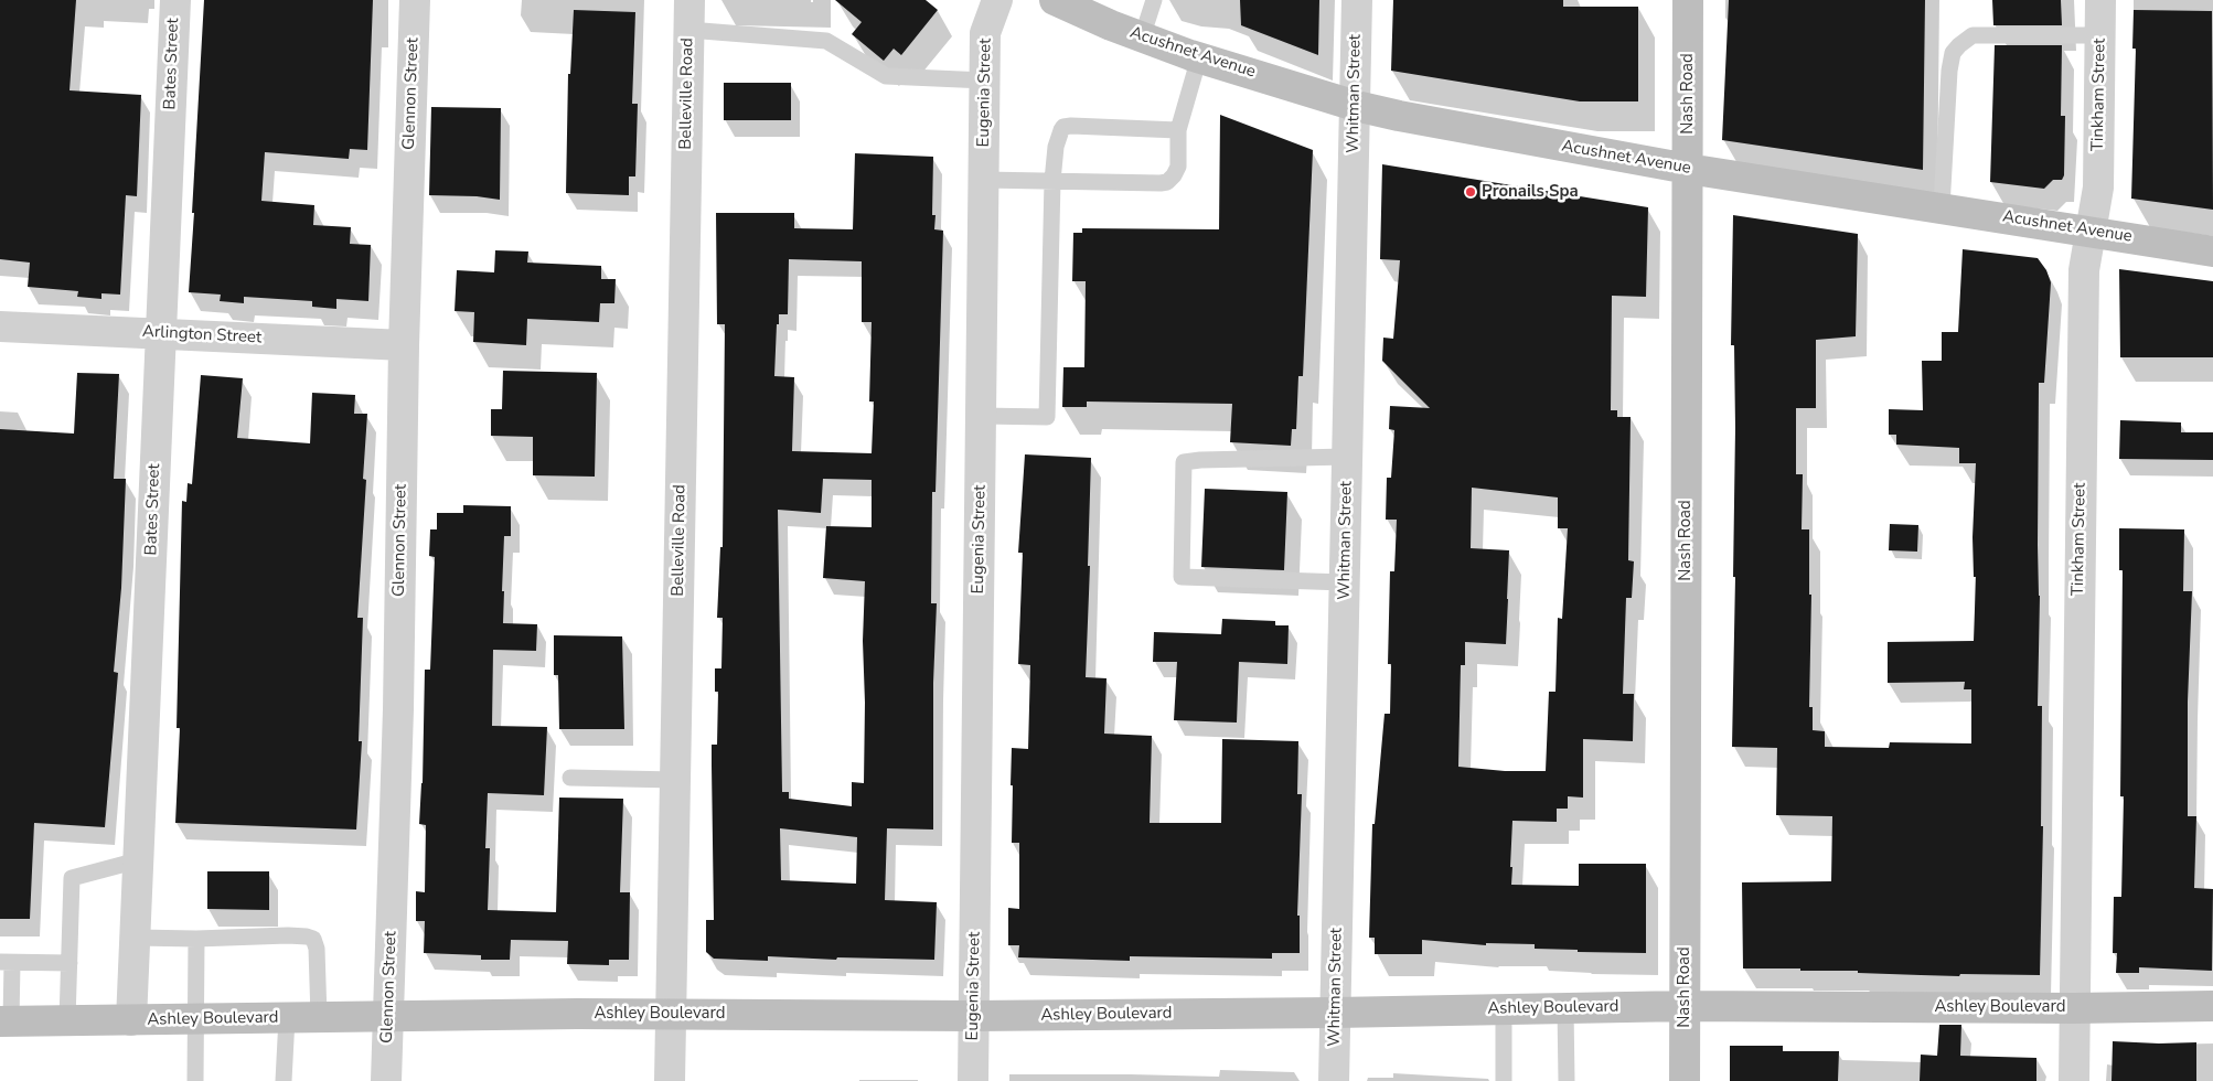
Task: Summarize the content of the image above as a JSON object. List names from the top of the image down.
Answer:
{
  "streets": {
    "main road": ["Acushnet Avenue", "Nash Road", "Ashley Boulevard"],
    "street": [
      "Bates Street",
      "Eugenia Street",
      "Glennon Street",
      "Belleville Road",
      "Whitman Street",
      "Tinkham Street",
      "Arlington Street"
    ]
  },
  "crossings": [
    ["Acushnet Avenue", "Whitman Street"],
    ["Acushnet Avenue", "Nash Road"],
    ["Acushnet Avenue", "Tinkham Street"],
    ["Bates Street", "Arlington Street"],
    ["Bates Street", "Ashley Boulevard"],
    ["Eugenia Street", "Ashley Boulevard"],
    ["Glennon Street", "Arlington Street"],
    ["Glennon Street", "Ashley Boulevard"],
    ["Belleville Road", "Ashley Boulevard"],
    ["Whitman Street", "Ashley Boulevard"],
    ["Nash Road", "Ashley Boulevard"],
    ["Tinkham Street", "Ashley Boulevard"]
  ],
  "places": ["Pronails Spa"]
}
